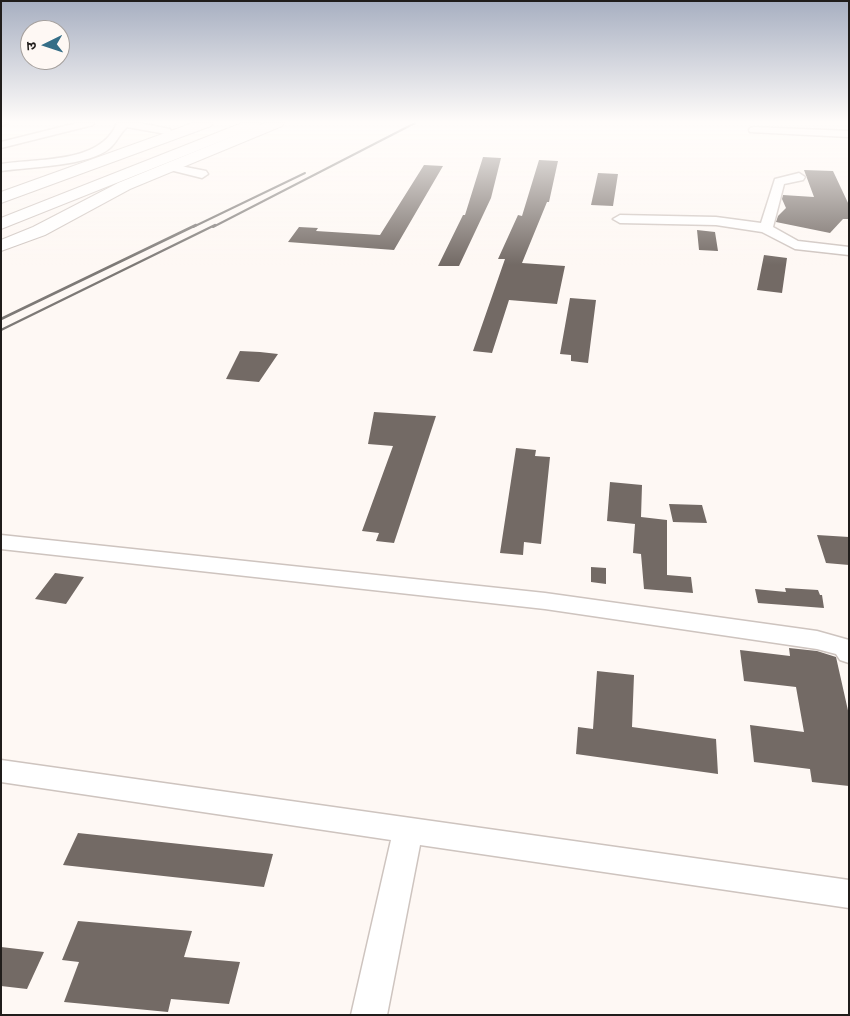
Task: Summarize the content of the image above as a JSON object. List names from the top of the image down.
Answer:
{
  "north": "left"
}
